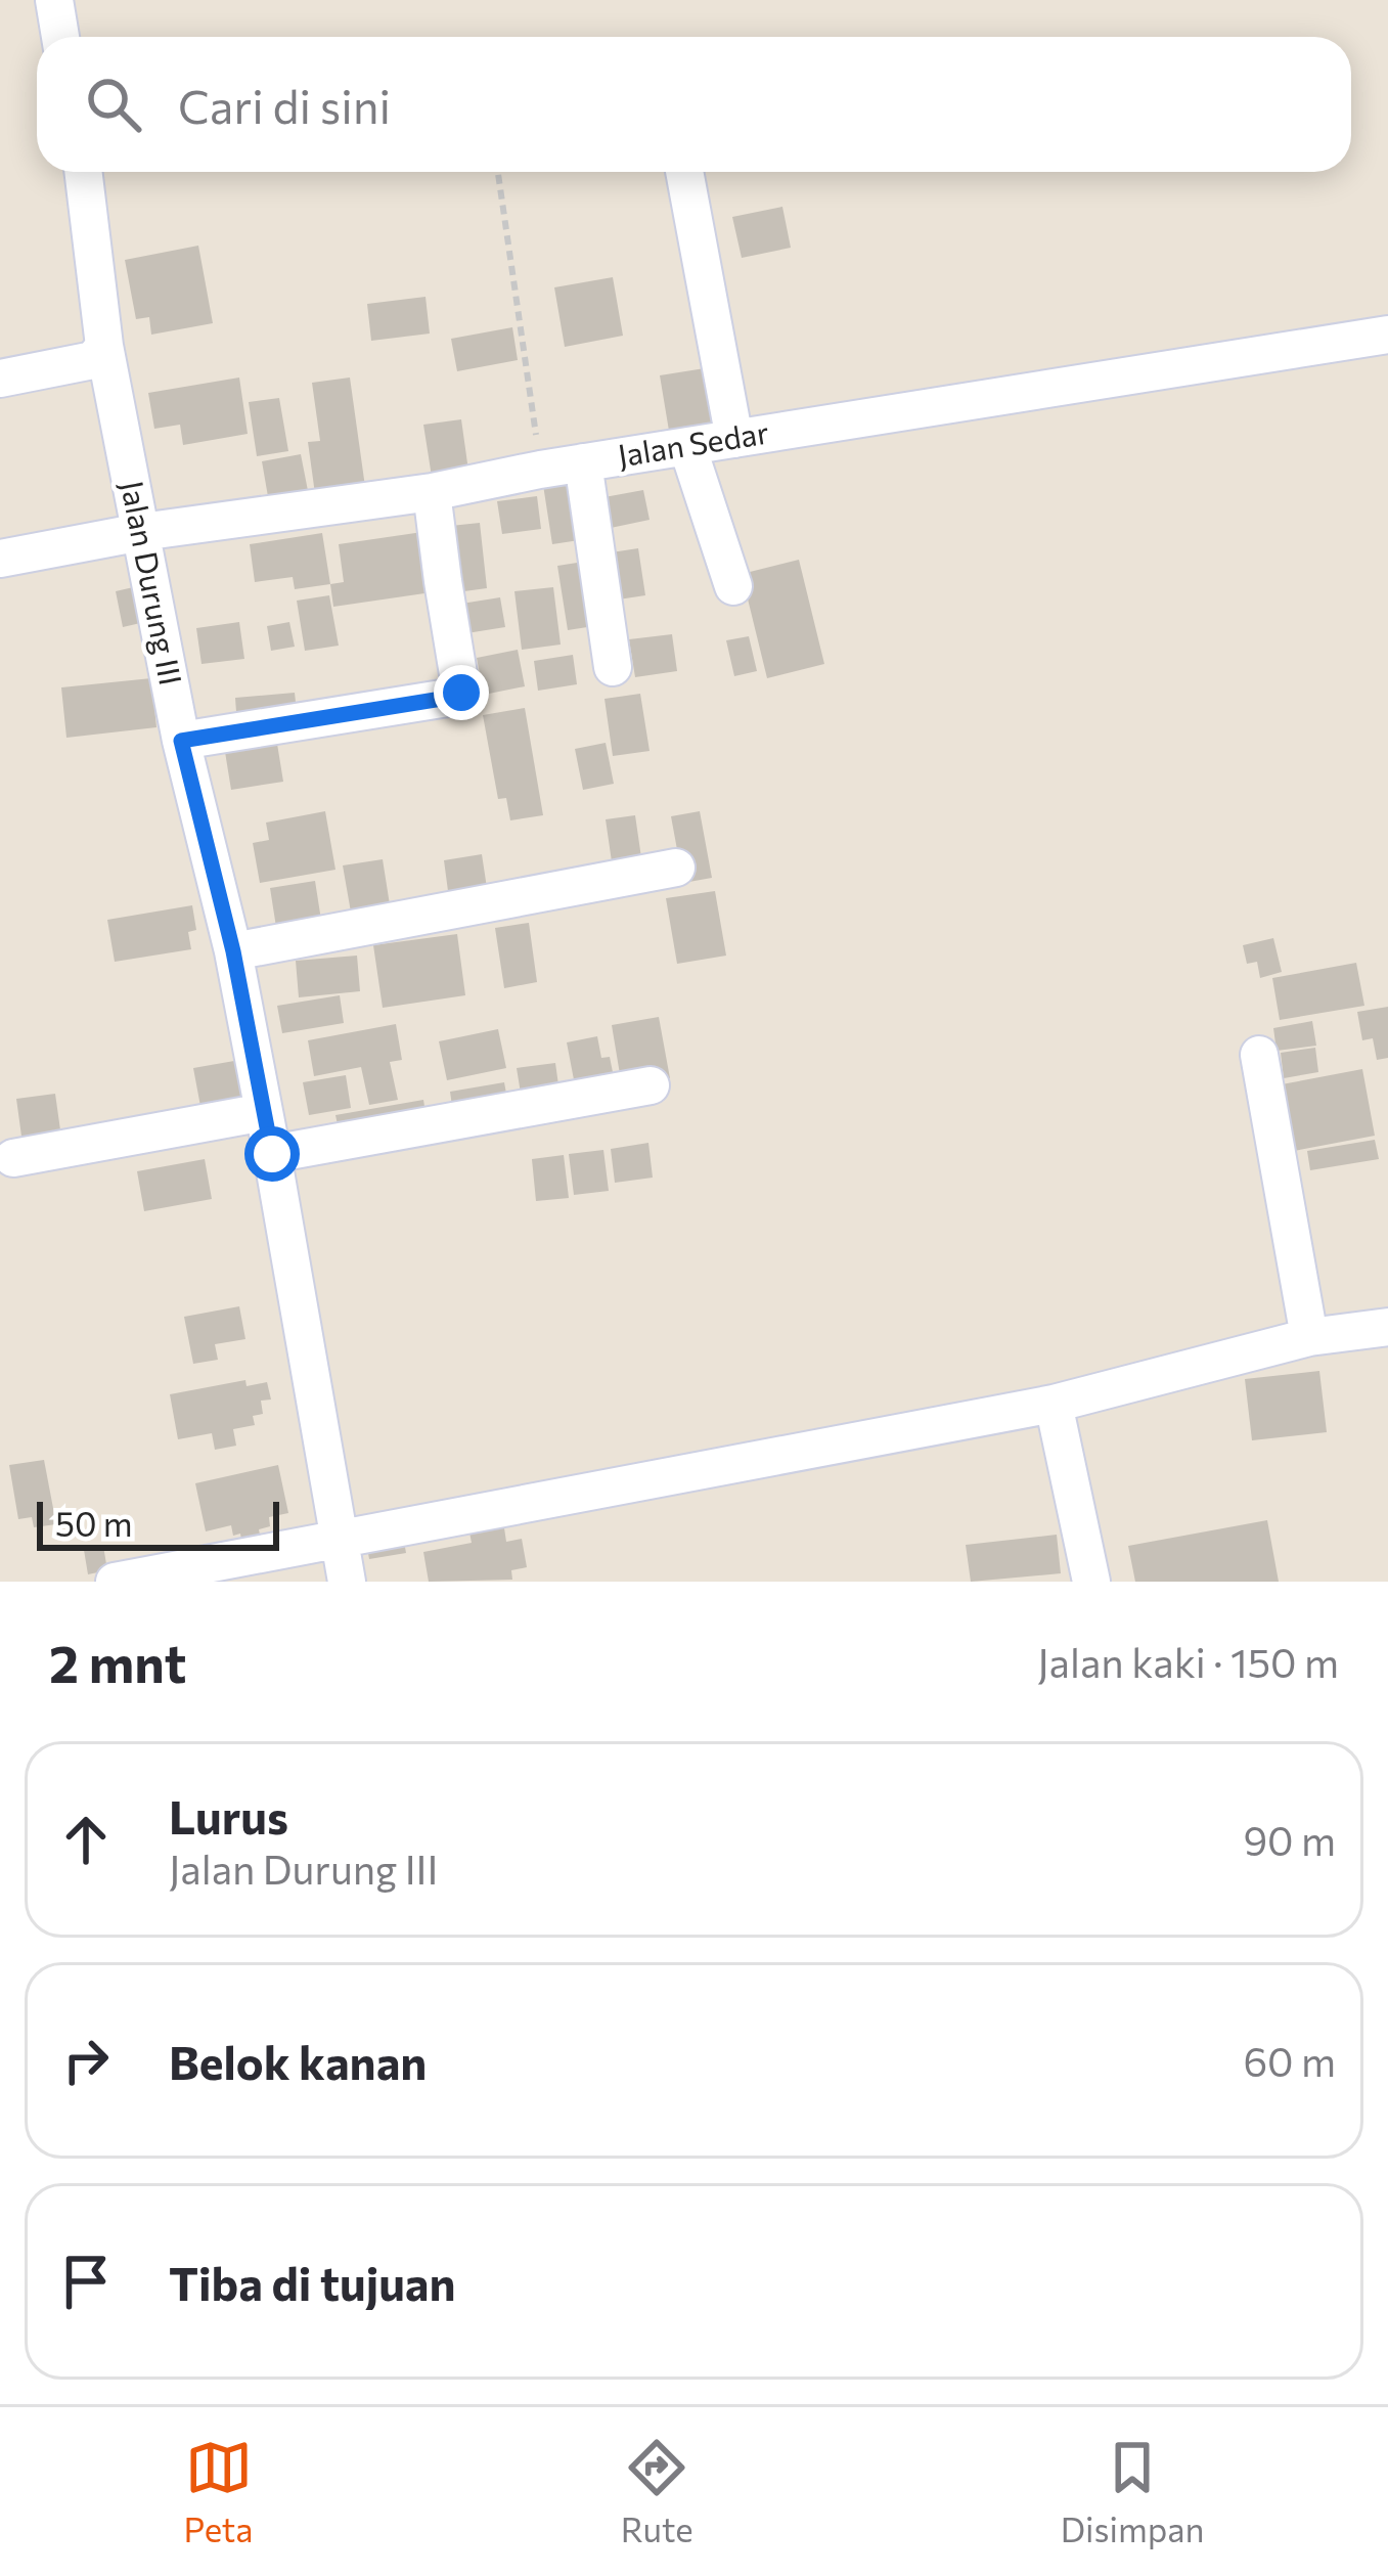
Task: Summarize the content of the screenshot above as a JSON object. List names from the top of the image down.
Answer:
{
  "streets": {
    "street": ["Jalan Sedar", "Jalan Durung III"]
  },
  "crossings": [
    ["Jalan Sedar", "Jalan Durung III"]
  ],
  "scale_bar": "50 m",
  "page": {
    "search": "Cari di sini",
    "scale": "50 m",
    "heading": ["2 mnt", "Jalan kaki · 150 m"],
    "list": [
      ["Lurus", "Jalan Durung III", "90 m"],
      ["Belok kanan", "60 m"],
      "Tiba di tujuan"
    ],
    "nav": ["Peta", "Rute", "Disimpan"]
  }
}
